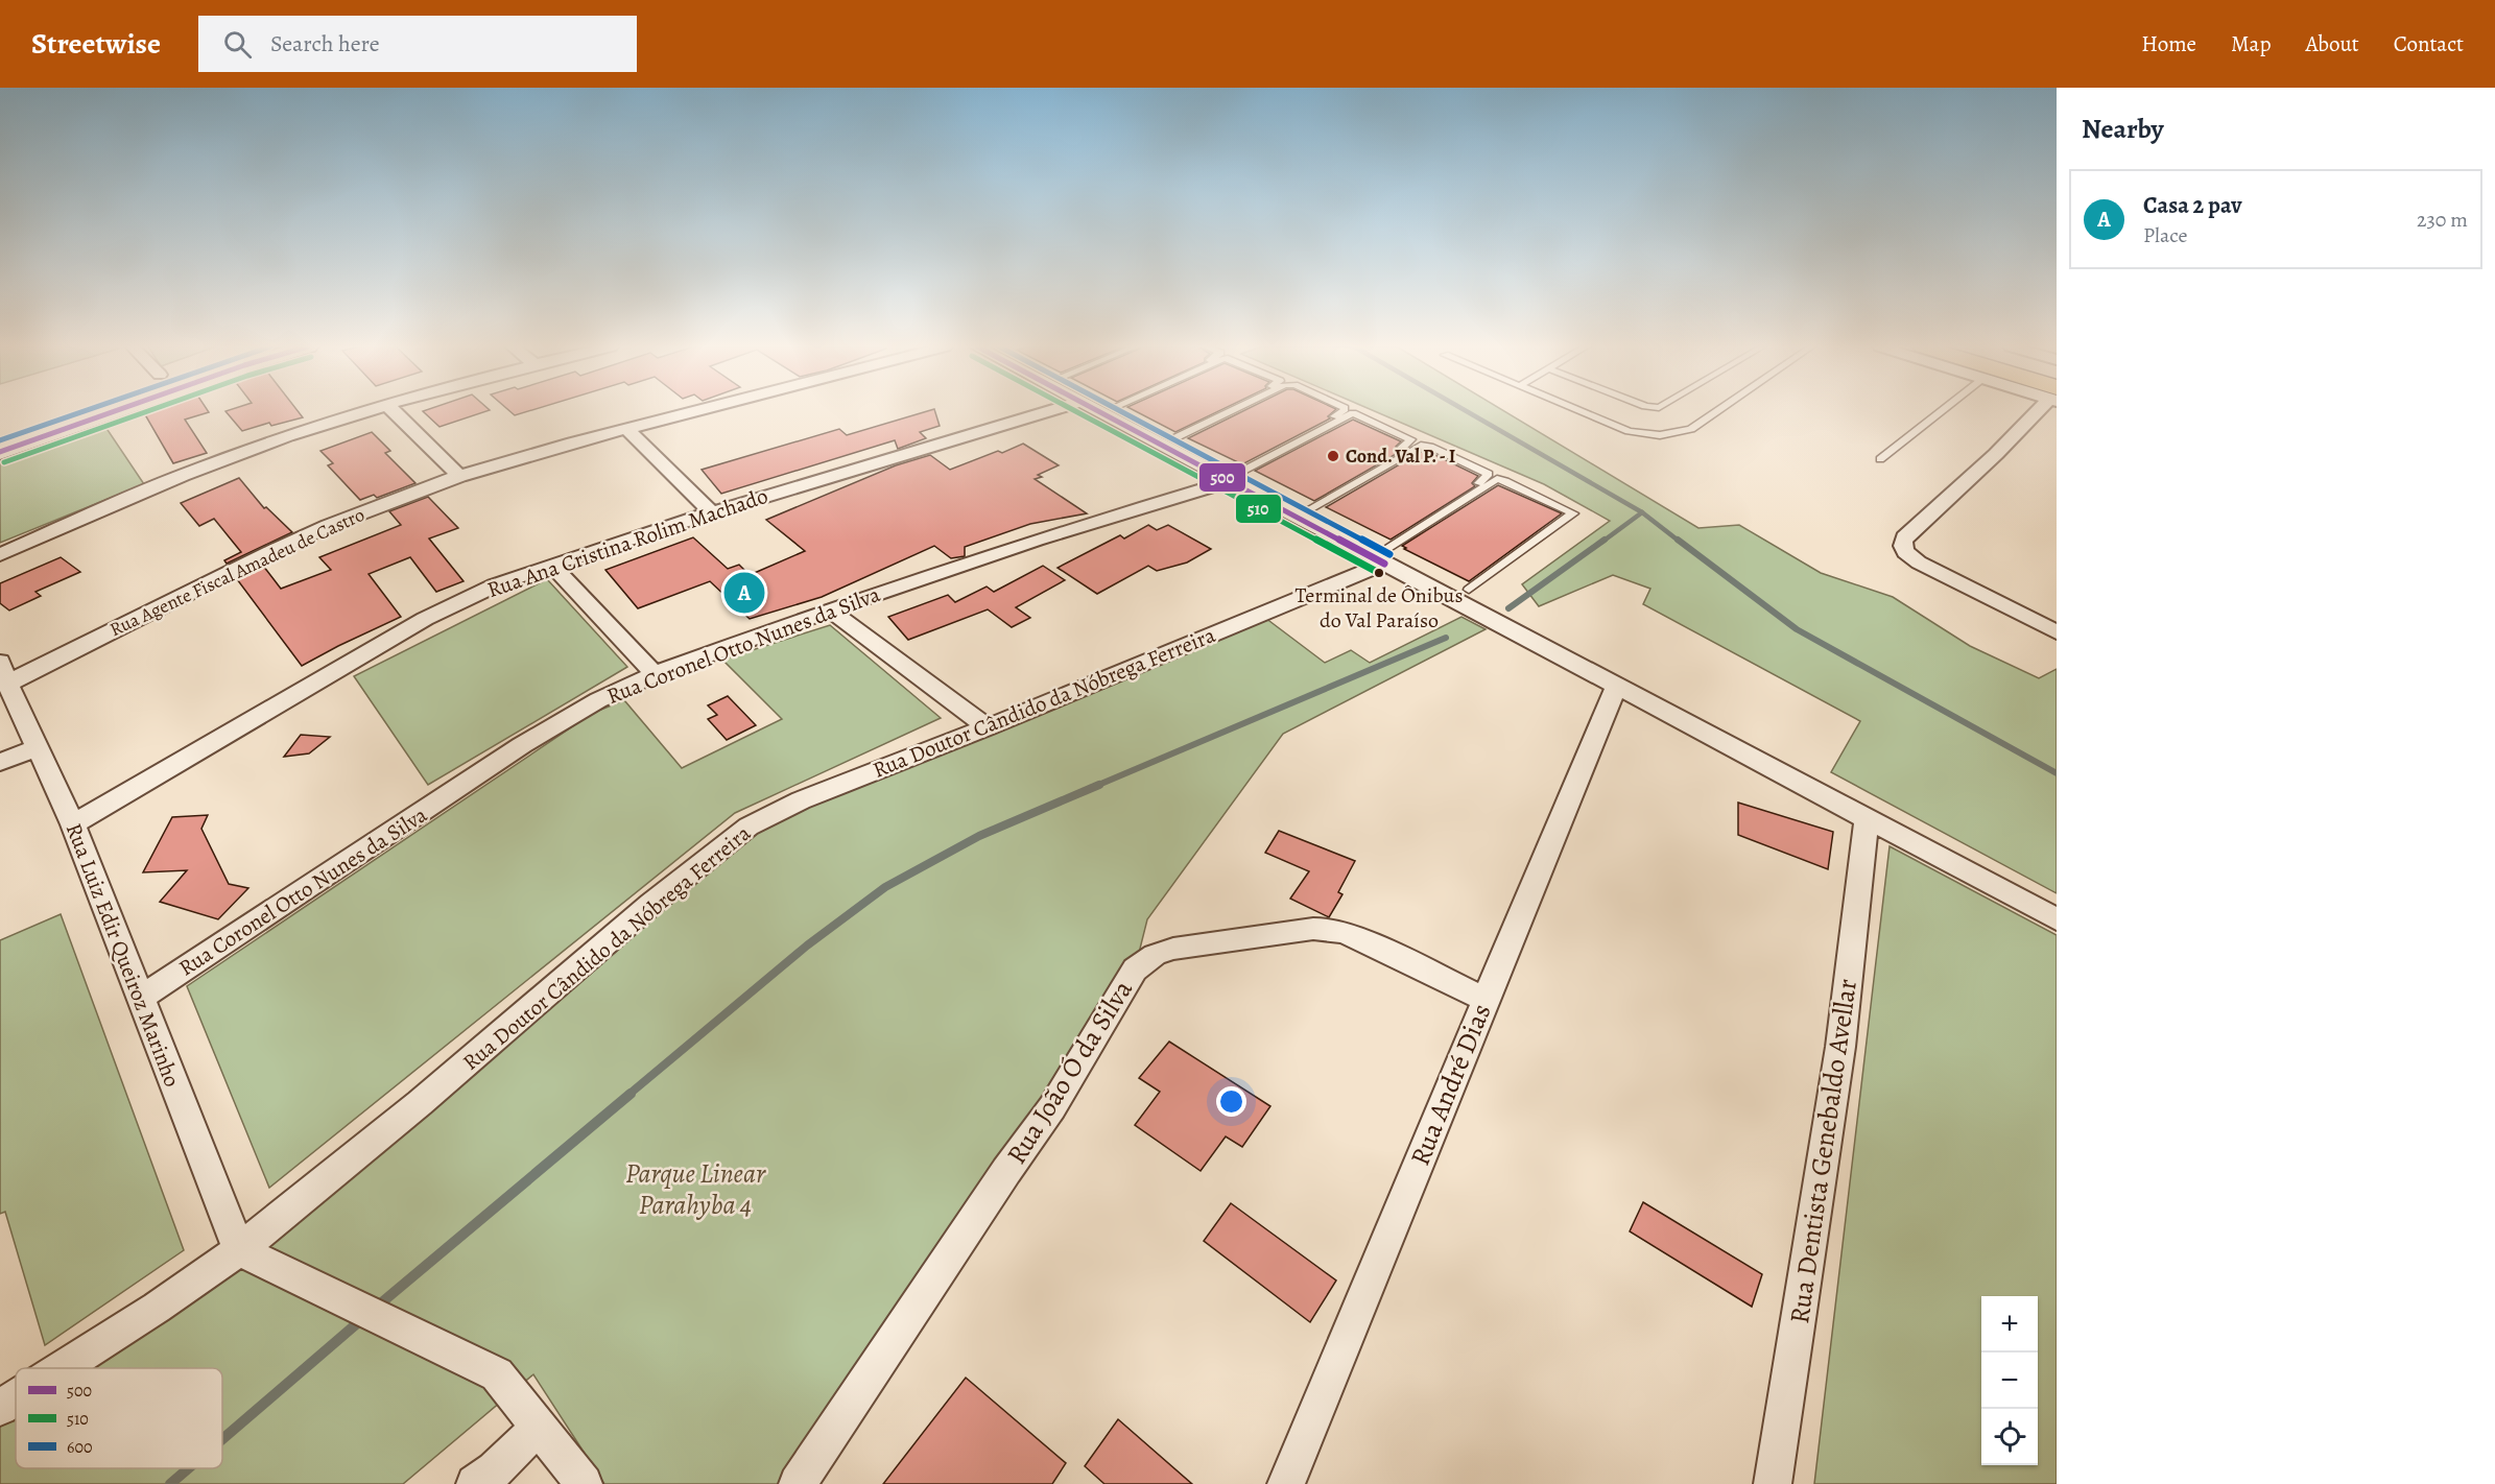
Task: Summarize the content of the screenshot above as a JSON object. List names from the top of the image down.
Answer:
{
  "streets": {
    "street": [
      "Rua Ana Cristina Rolim Machado",
      "Rua Agente Fiscal Amadeu de Castro",
      "Rua Coronel Otto Nunes da Silva",
      "Rua Doutor Cândido da Nóbrega Ferreira",
      "Rua Luiz Edir Queiroz Marinho",
      "Rua João Ó da Silva",
      "Rua André Dias",
      "Rua Dentista Genebaldo Avellar"
    ]
  },
  "crossings": [
    ["Rua Ana Cristina Rolim Machado", "Rua Luiz Edir Queiroz Marinho"],
    ["Rua Agente Fiscal Amadeu de Castro", "Rua Luiz Edir Queiroz Marinho"],
    ["Rua Coronel Otto Nunes da Silva", "Rua Luiz Edir Queiroz Marinho"],
    ["Rua Doutor Cândido da Nóbrega Ferreira", "Rua Luiz Edir Queiroz Marinho"],
    ["Rua João Ó da Silva", "Rua André Dias"]
  ],
  "parks": ["Parque Linear Parahyba 4"],
  "places": ["Cond. Val P. - I", "Terminal de Ônibus do Val Paraíso"],
  "lines": ["transit line 500", "transit line 510", "transit line 600"],
  "legend": ["500", "510", "600"],
  "page": {
    "header": "Streetwise",
    "search": "Search here",
    "nav": [
      "Home",
      "Map",
      "About",
      "Contact"
    ],
    "heading": "Nearby",
    "list": [
      {
        "mark": "A",
        "name": "Casa 2 pav",
        "note": "Place",
        "value": "230 m"
      }
    ],
    "pins": "A",
    "map_buttons": ["+", "−"]
  }
}
